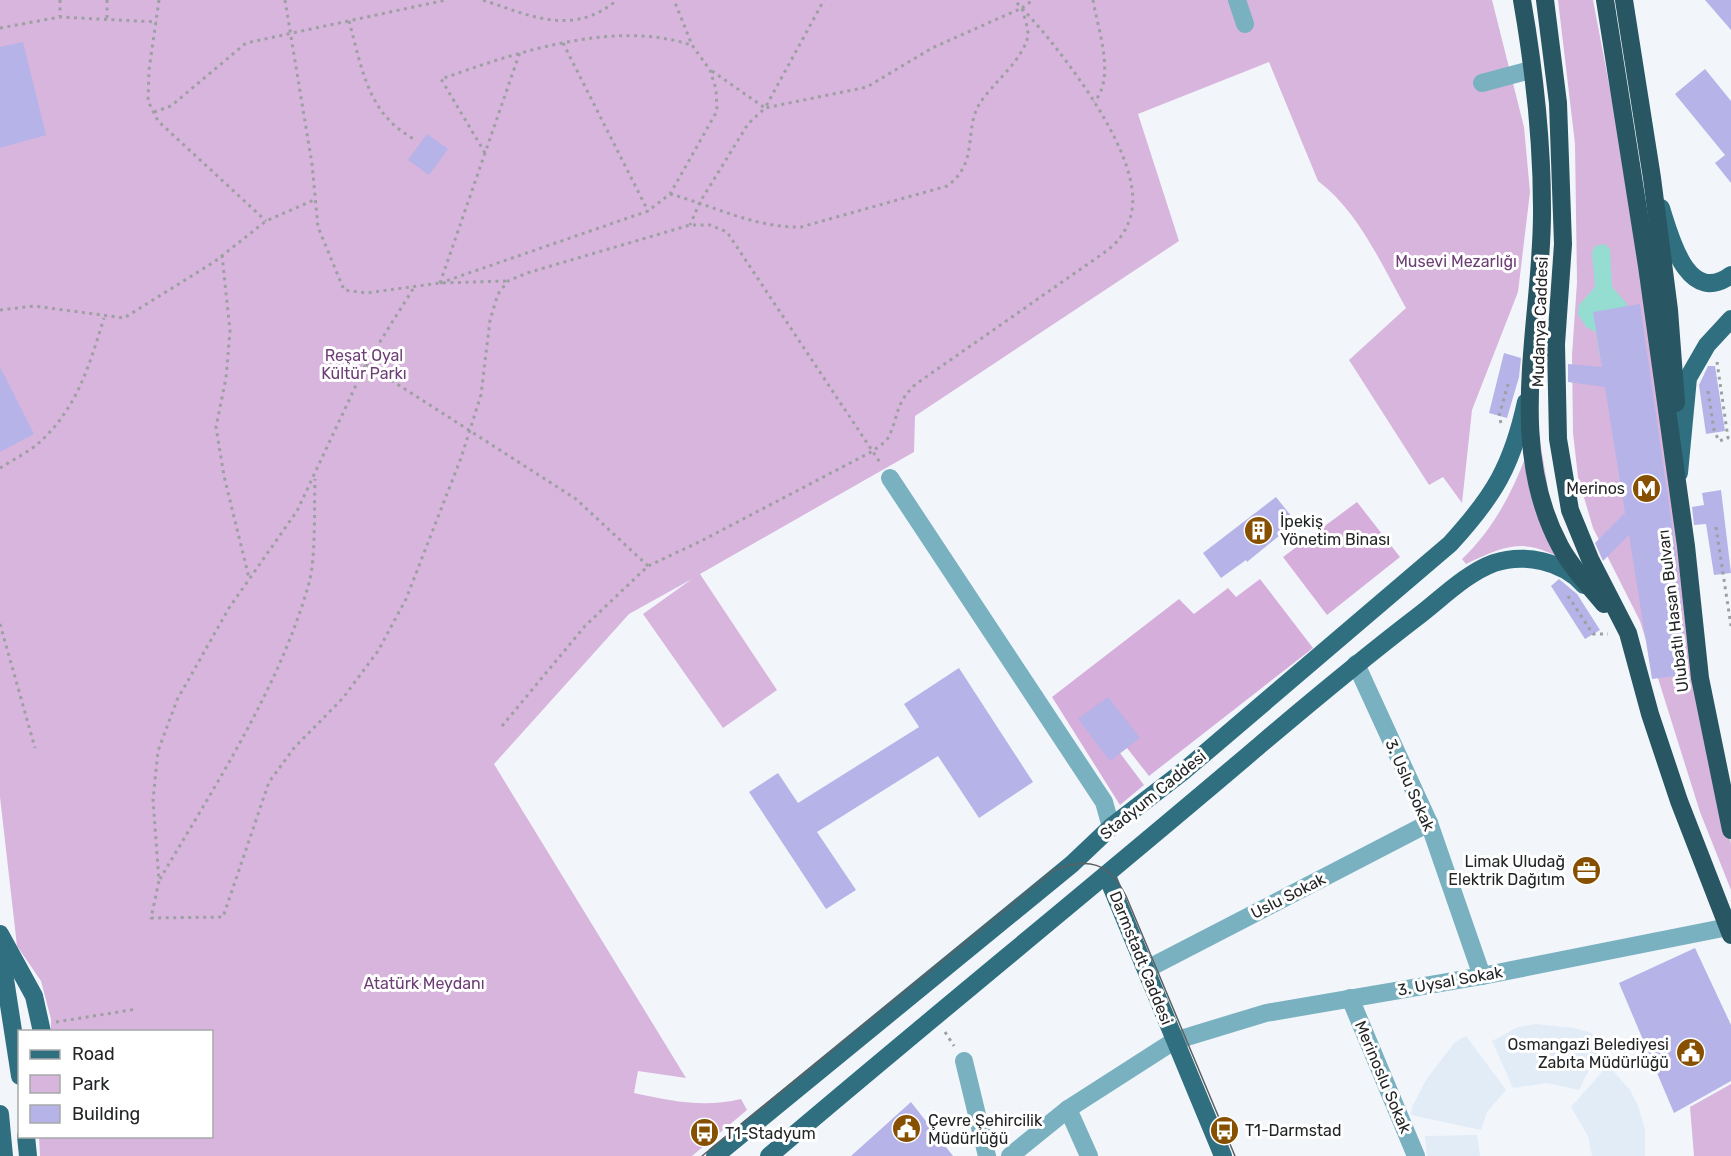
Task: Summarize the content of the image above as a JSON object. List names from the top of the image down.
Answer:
{
  "streets": {
    "highway": ["Mudanya Caddesi", "Ulubatlı Hasan Bulvarı"],
    "main road": ["Stadyum Caddesi", "Darmstadt Caddesi"],
    "street": [
      "3. Uslu Sokak",
      "Uslu Sokak",
      "3. Uysal Sokak",
      "Merinoslu Sokak"
    ]
  },
  "crossings": [
    ["3. Uslu Sokak", "Uslu Sokak"],
    ["3. Uslu Sokak", "3. Uysal Sokak"],
    ["Uslu Sokak", "Darmstadt Caddesi"],
    ["Darmstadt Caddesi", "3. Uysal Sokak"],
    ["3. Uysal Sokak", "Merinoslu Sokak"]
  ],
  "parks": ["Musevi Mezarlığı", "Reşat Oyal Kültür Parkı", "Atatürk Meydanı"],
  "places": {
    "metro station": ["Merinos"],
    "building": ["İpekiş Yönetim Binası"],
    "office": ["Limak Uludağ Elektrik Dağıtım"],
    "public building": ["Osmangazi Belediyesi Zabıta Müdürlüğü", "Çevre Şehircilik Müdürlüğü"],
    "bus stop": ["T1-Darmstad", "T1-Stadyum"]
  },
  "legend": ["Road", "Park", "Building"]
}
